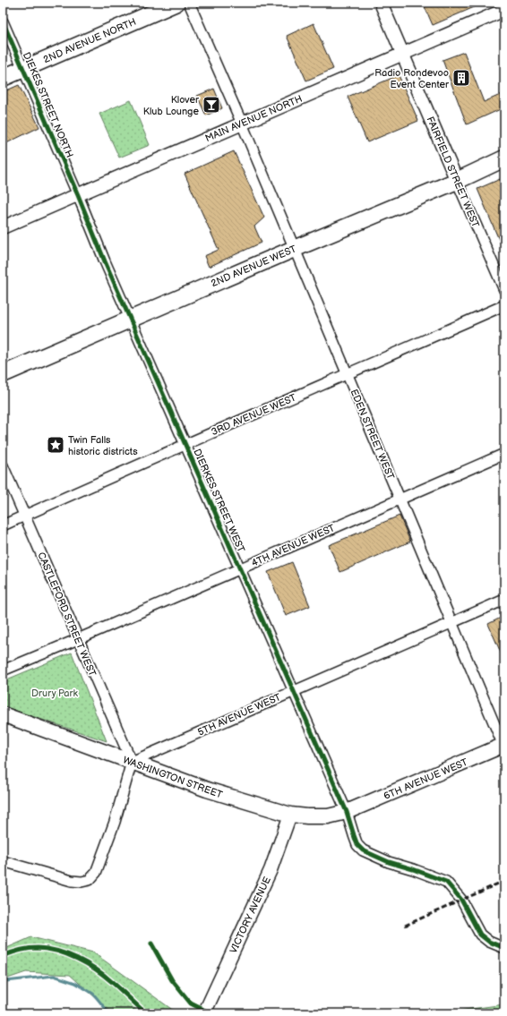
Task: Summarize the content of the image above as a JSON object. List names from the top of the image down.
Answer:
{
  "streets": {
    "main road": [
      "2ND AVENUE NORTH",
      "2ND AVENUE WEST",
      "WASHINGTON STREET",
      "6TH AVENUE WEST"
    ],
    "street": [
      "DIEKES STREET NORTH",
      "MAIN AVENUE NORTH",
      "FAIRFIELD STREET WEST",
      "3RD AVENUE WEST",
      "EDEN STREET WEST",
      "DIERKES STREET WEST",
      "4TH AVENUE WEST",
      "CASTLEFORD STREET WEST",
      "5TH AVENUE WEST",
      "VICTORY AVENUE"
    ]
  },
  "crossings": [
    ["2ND AVENUE NORTH", "DIEKES STREET NORTH"],
    ["DIEKES STREET NORTH", "MAIN AVENUE NORTH"],
    ["DIEKES STREET NORTH", "DIERKES STREET WEST"],
    ["MAIN AVENUE NORTH", "FAIRFIELD STREET WEST"],
    ["MAIN AVENUE NORTH", "EDEN STREET WEST"],
    ["MAIN AVENUE NORTH", "DIERKES STREET WEST"],
    ["FAIRFIELD STREET WEST", "2ND AVENUE WEST"],
    ["2ND AVENUE WEST", "EDEN STREET WEST"],
    ["2ND AVENUE WEST", "DIERKES STREET WEST"],
    ["3RD AVENUE WEST", "EDEN STREET WEST"],
    ["3RD AVENUE WEST", "DIERKES STREET WEST"],
    ["3RD AVENUE WEST", "CASTLEFORD STREET WEST"],
    ["EDEN STREET WEST", "4TH AVENUE WEST"],
    ["EDEN STREET WEST", "5TH AVENUE WEST"],
    ["EDEN STREET WEST", "6TH AVENUE WEST"],
    ["DIERKES STREET WEST", "4TH AVENUE WEST"],
    ["DIERKES STREET WEST", "5TH AVENUE WEST"],
    ["DIERKES STREET WEST", "WASHINGTON STREET"],
    ["DIERKES STREET WEST", "6TH AVENUE WEST"],
    ["4TH AVENUE WEST", "CASTLEFORD STREET WEST"],
    ["CASTLEFORD STREET WEST", "5TH AVENUE WEST"],
    ["CASTLEFORD STREET WEST", "WASHINGTON STREET"],
    ["5TH AVENUE WEST", "WASHINGTON STREET"],
    ["WASHINGTON STREET", "6TH AVENUE WEST"],
    ["WASHINGTON STREET", "VICTORY AVENUE"]
  ],
  "parks": ["Drury Park"],
  "places": {
    "building": ["Radio Rondevoo Event Center"],
    "bar": ["Klover Klub Lounge"],
    "place": ["Twin Falls historic districts"]
  }
}
